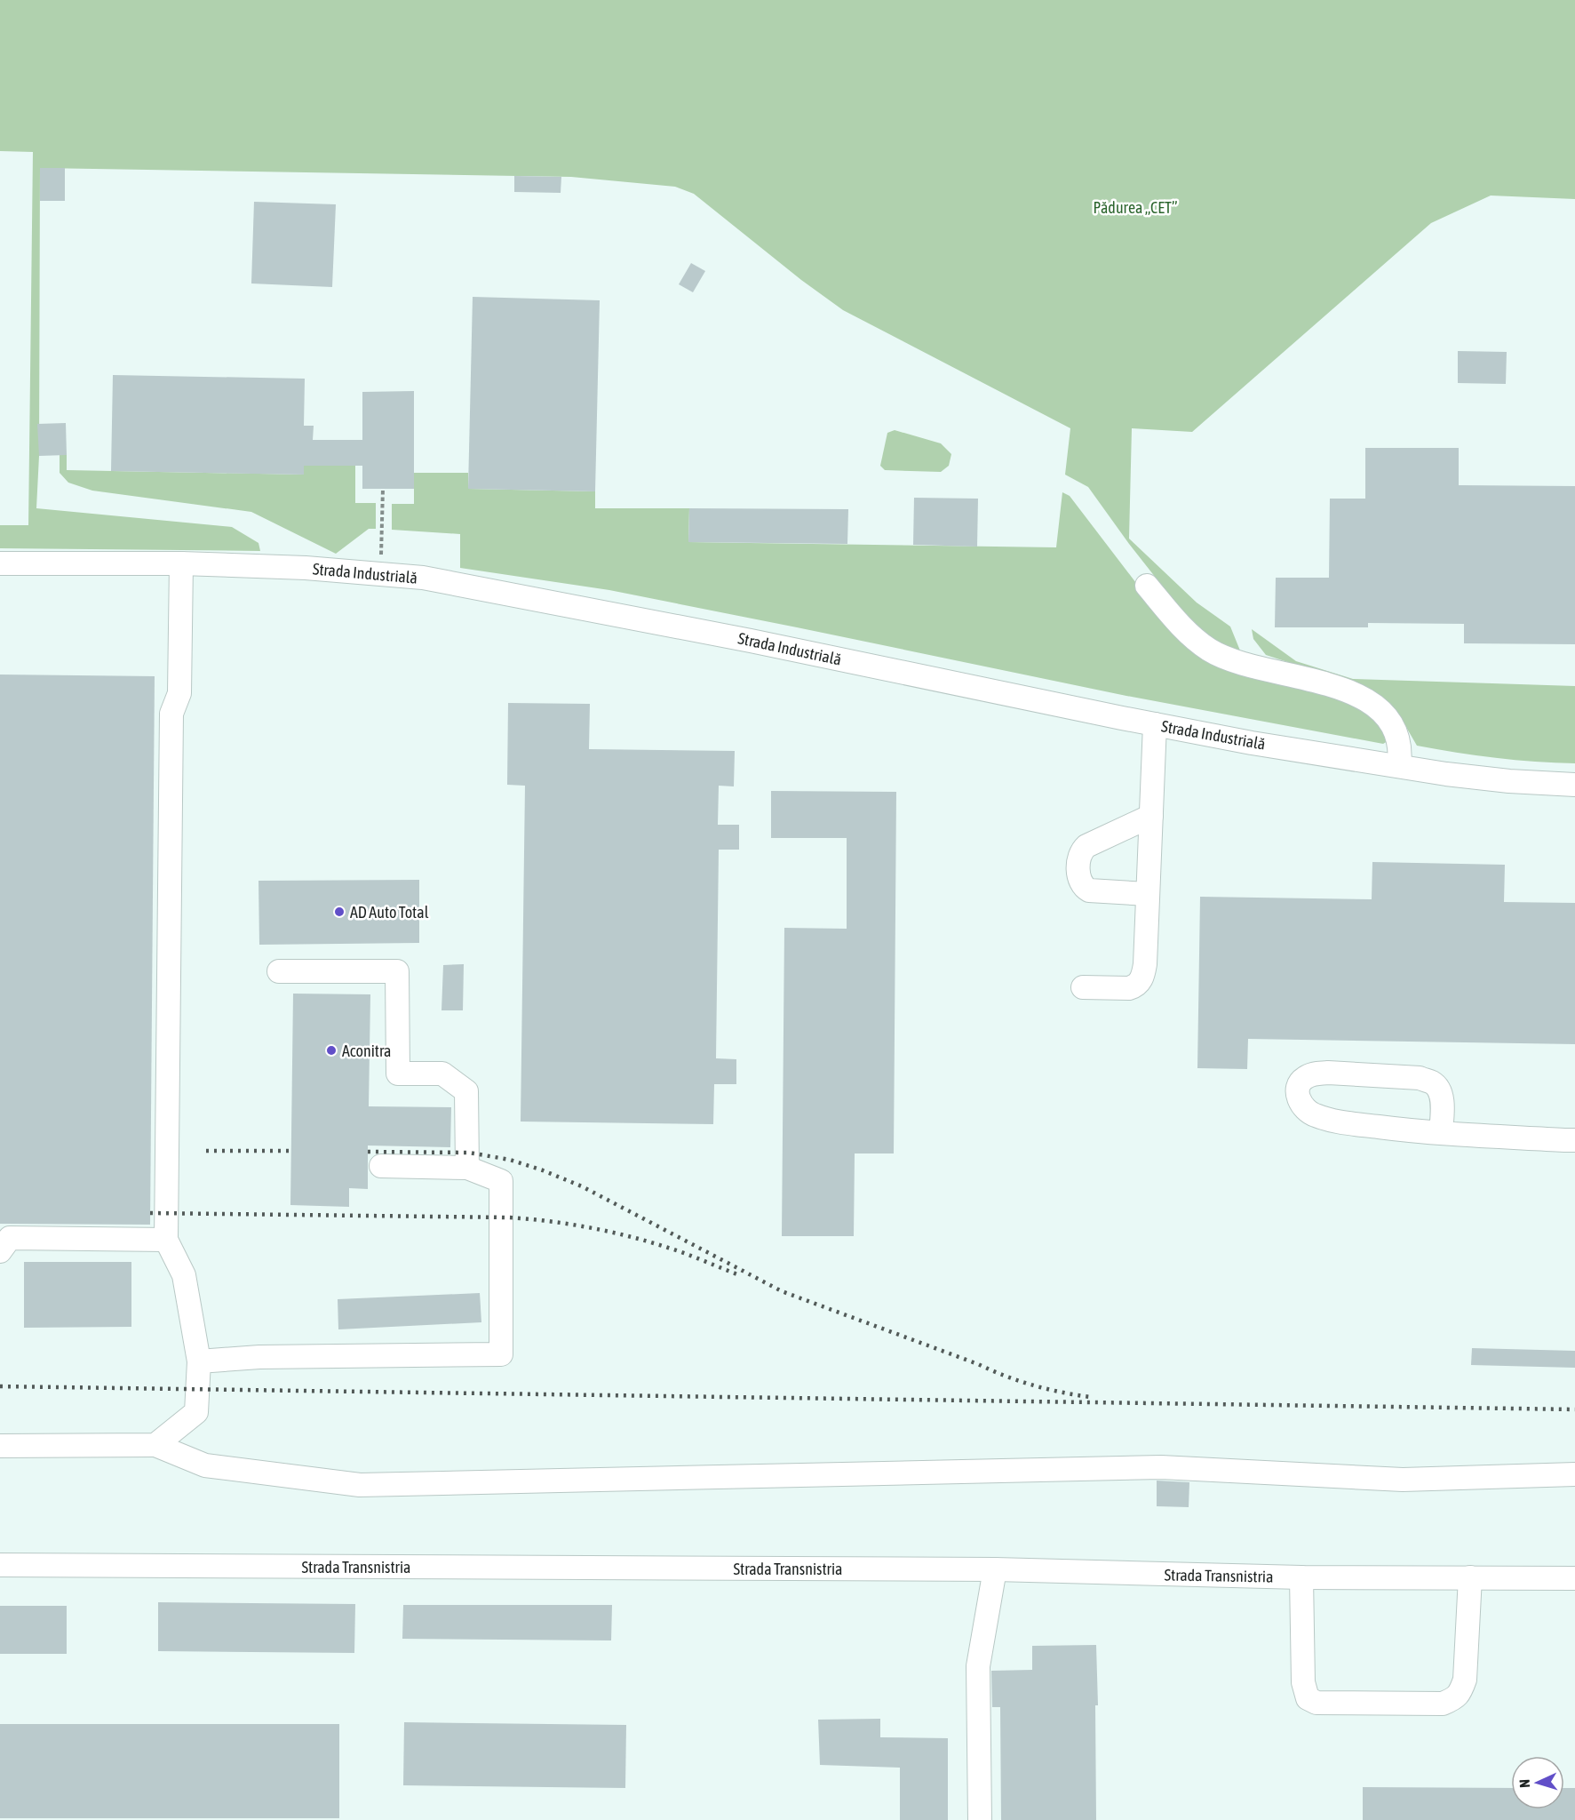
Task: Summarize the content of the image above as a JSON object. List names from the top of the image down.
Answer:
{
  "streets": {
    "street": ["Strada Industrială", "Strada Transnistria"]
  },
  "parks": ["Pădurea „CET”"],
  "places": ["AD Auto Total", "Aconitra"],
  "north": "left"
}
